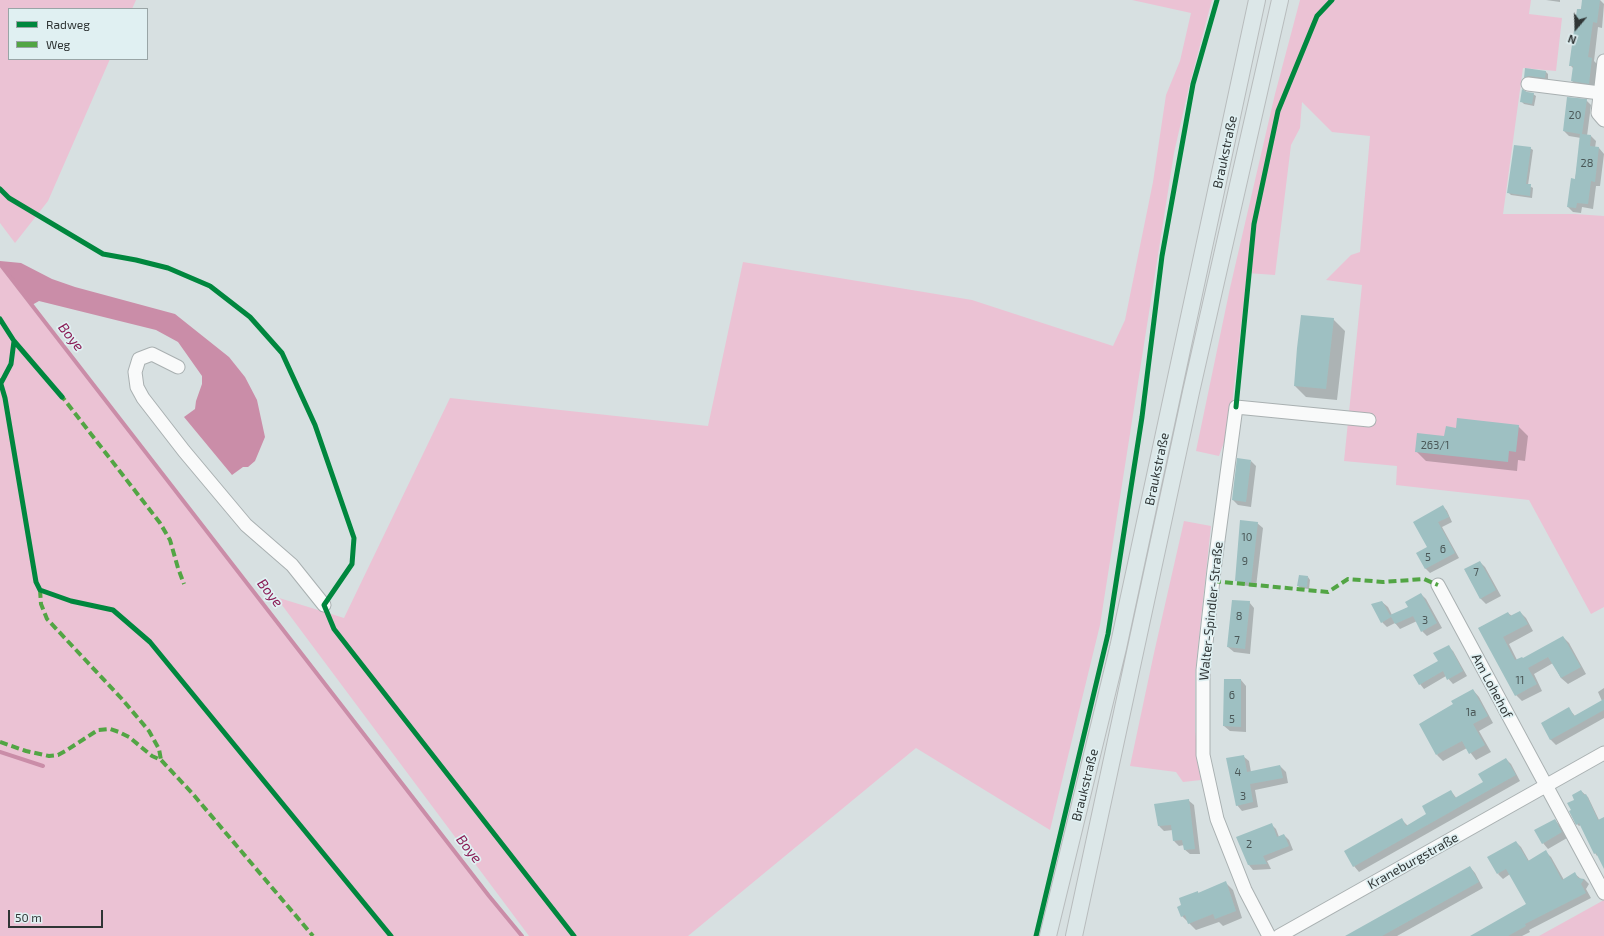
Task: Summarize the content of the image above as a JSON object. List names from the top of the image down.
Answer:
{
  "streets": {
    "main road": ["Braukstraße"],
    "street": ["Walter-Spindler-Straße", "Am Lohehof", "Kraneburgstraße"]
  },
  "crossings": [
    ["Am Lohehof", "Kraneburgstraße"]
  ],
  "water": ["Boye"],
  "house_numbers": [
    "20",
    "28",
    "263/1",
    "10",
    "6",
    "5",
    "9",
    "7",
    "8",
    "3",
    "7",
    "11",
    "6",
    "1a",
    "5",
    "4",
    "3",
    "2"
  ],
  "legend": ["Radweg", "Weg"],
  "scale_bar": "50 m",
  "north": "bottom"
}
